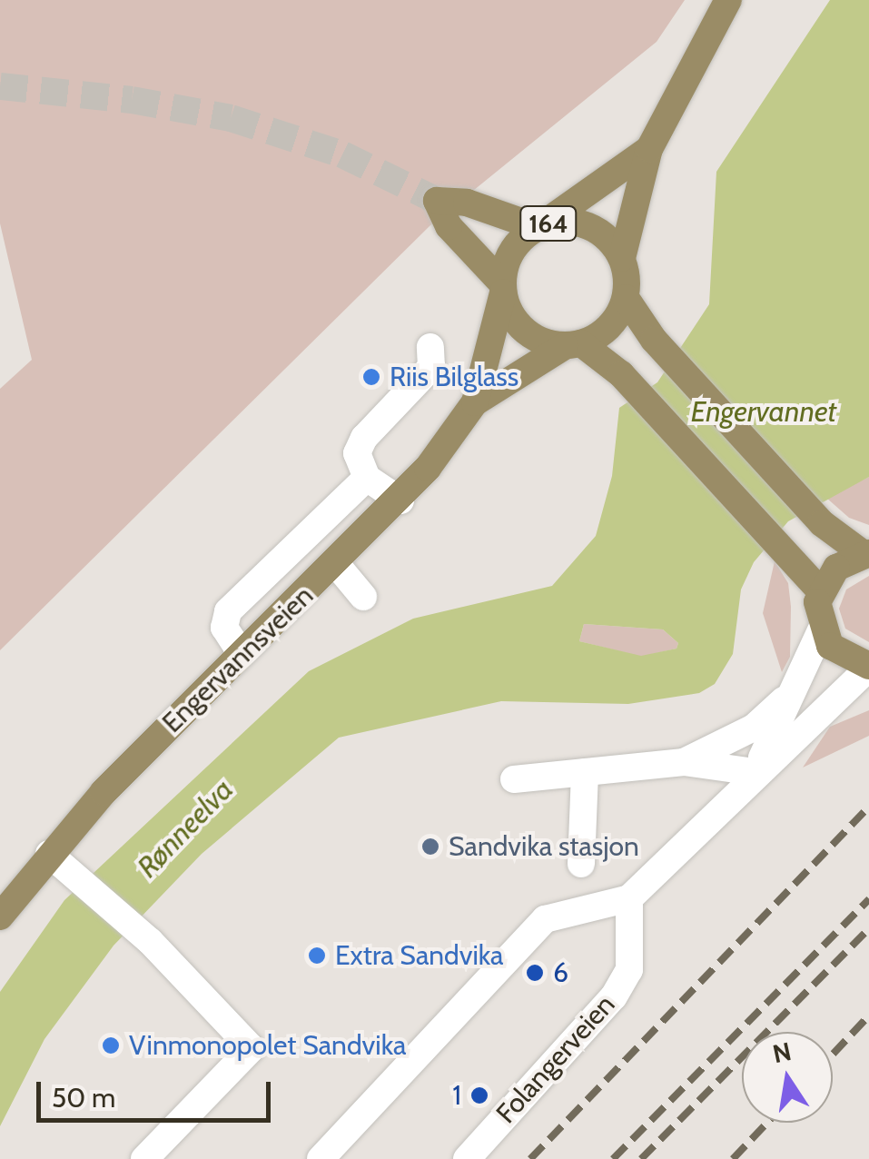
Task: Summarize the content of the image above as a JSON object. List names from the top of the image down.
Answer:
{
  "streets": {
    "main road": ["164", "Engervannsveien"],
    "street": ["Folangerveien"]
  },
  "crossings": [
    ["164", "Engervannsveien"]
  ],
  "water": ["Engervannet", "Rønneelva"],
  "places": [
    "Riis Bilglass",
    "Sandvika stasjon",
    "Extra Sandvika",
    "6",
    "Vinmonopolet Sandvika",
    "1"
  ],
  "scale_bar": "50 m",
  "north": "top"
}
